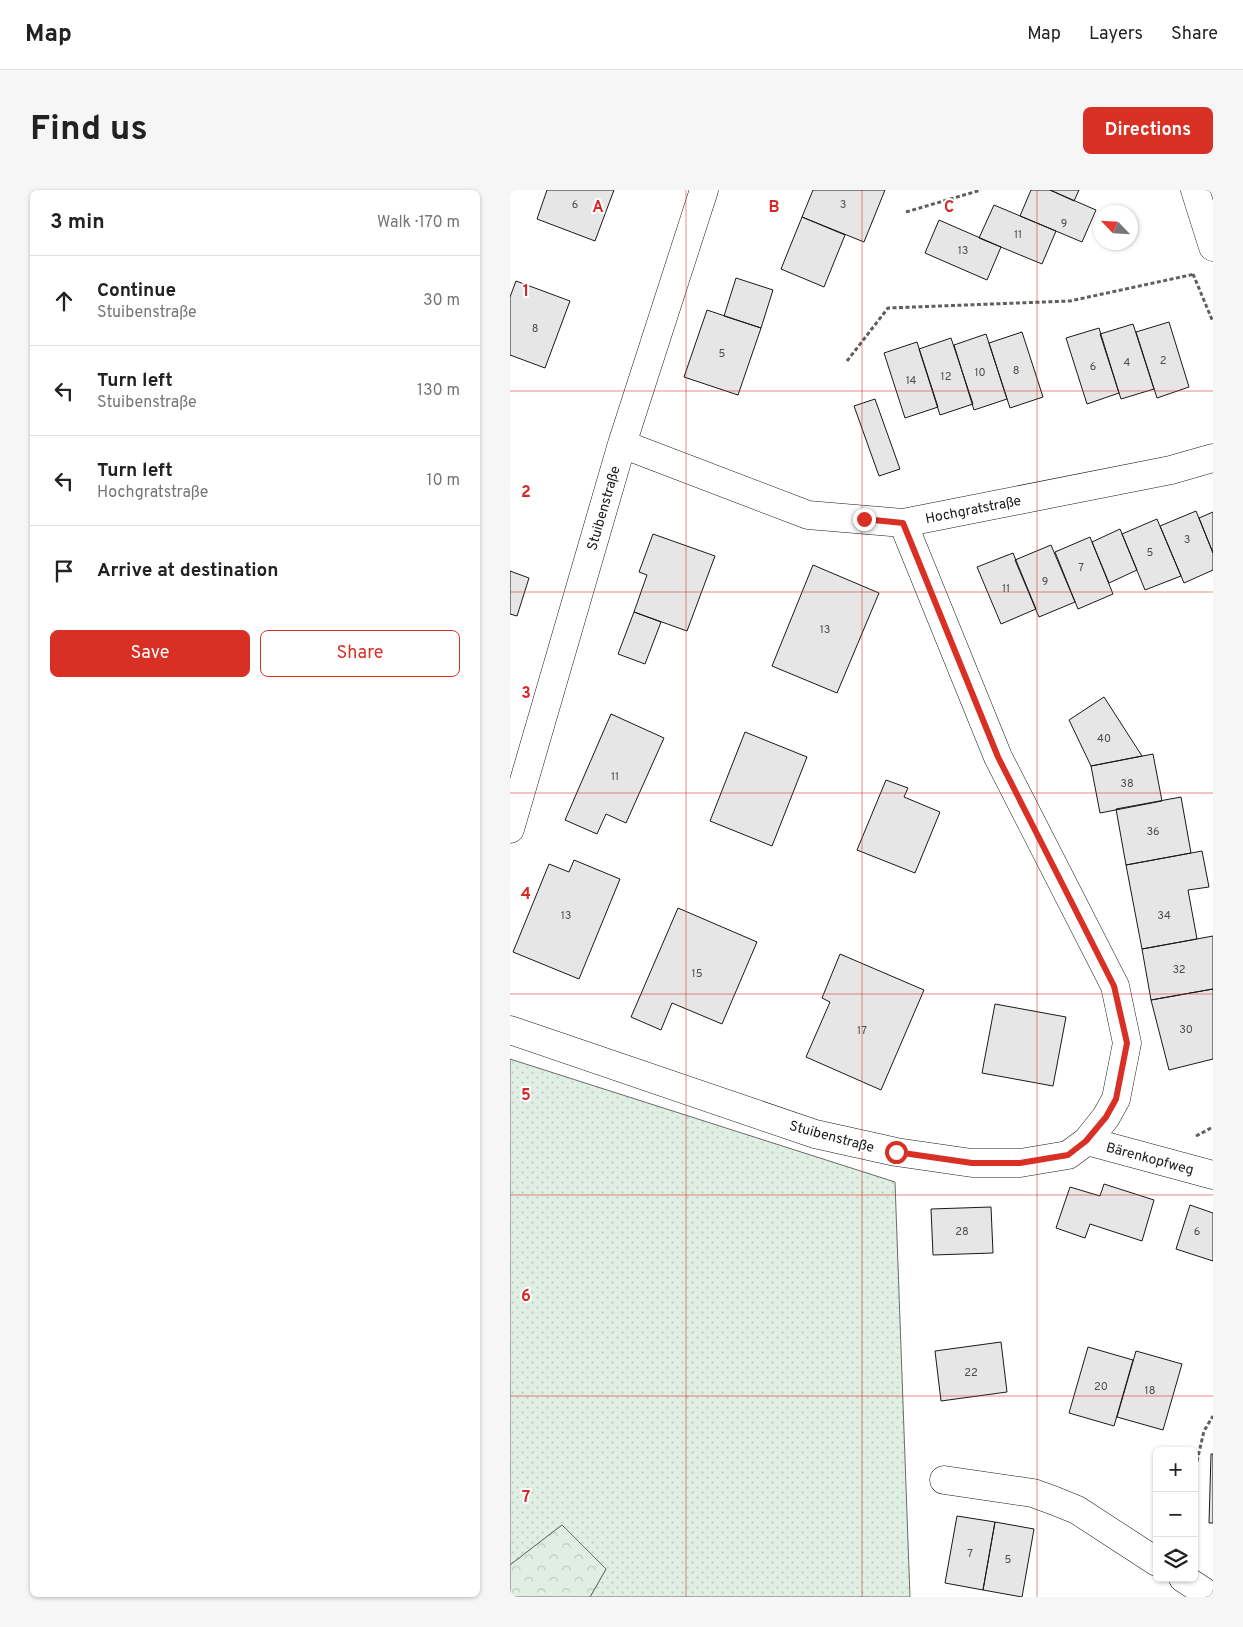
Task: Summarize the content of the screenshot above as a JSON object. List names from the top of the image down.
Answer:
{
  "streets": {
    "street": ["Stuibenstraße", "Hochgratstraße", "Bärenkopfweg"]
  },
  "crossings": [
    ["Stuibenstraße", "Hochgratstraße"],
    ["Stuibenstraße", "Bärenkopfweg"]
  ],
  "house_numbers": [
    "6",
    "3",
    "9",
    "11",
    "13",
    "8",
    "5",
    "2",
    "4",
    "6",
    "8",
    "10",
    "12",
    "14",
    "3",
    "5",
    "7",
    "9",
    "11",
    "13",
    "40",
    "11",
    "38",
    "36",
    "13",
    "34",
    "32",
    "15",
    "30",
    "17",
    "28",
    "6",
    "22",
    "20",
    "18",
    "7",
    "5"
  ],
  "north": "top left",
  "page": {
    "header": "Map",
    "nav": ["Map", "Layers", "Share"],
    "buttons": [
      "Directions",
      ["Save", "Share"]
    ],
    "title": "Find us",
    "heading": ["3 min", "Walk · 170 m"],
    "list": [
      ["Continue", "Stuibenstraße", "30 m"],
      ["Turn left", "Stuibenstraße", "130 m"],
      ["Turn left", "Hochgratstraße", "10 m"],
      "Arrive at destination"
    ],
    "map_buttons": ["+", "−"]
  },
  "grid": {
    "columns": ["A", "B", "C"],
    "rows": [
      "1",
      "2",
      "3",
      "4",
      "5",
      "6",
      "7"
    ]
  }
}
